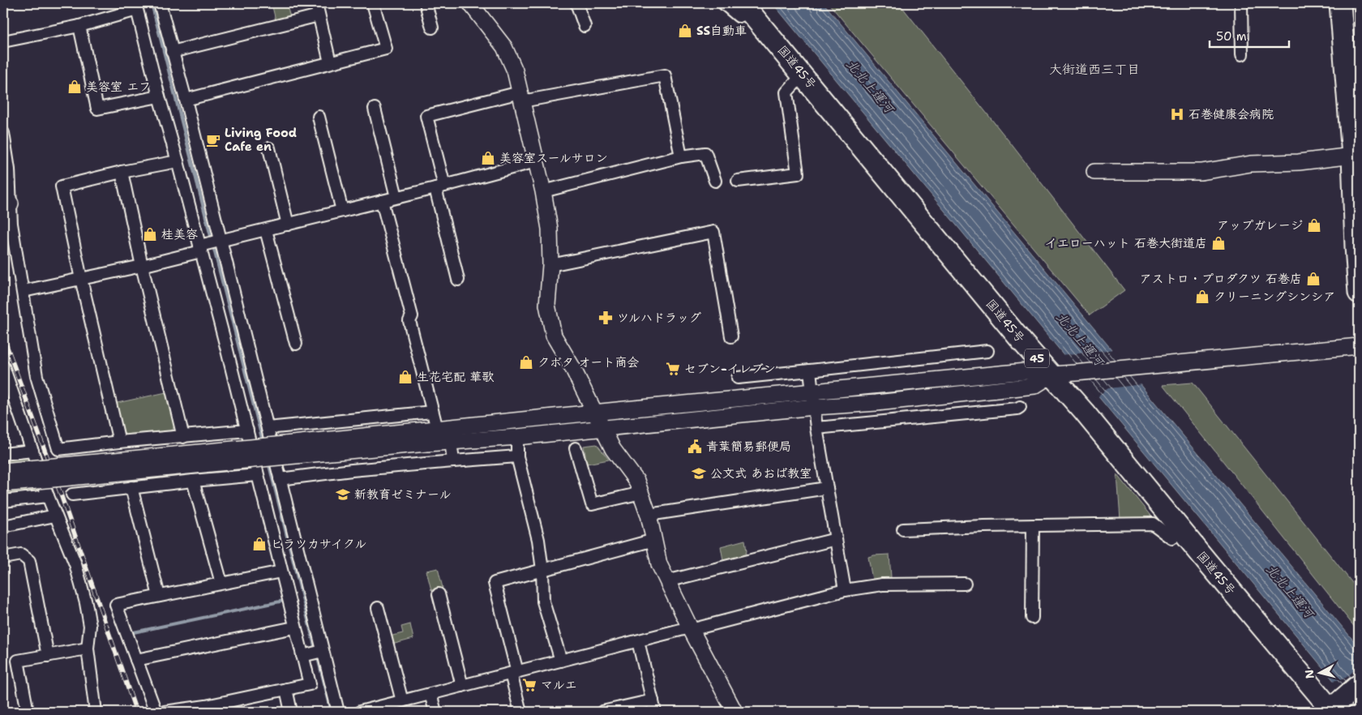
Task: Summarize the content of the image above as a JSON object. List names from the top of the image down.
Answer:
{
  "streets": {
    "highway": ["国道45号", "45"]
  },
  "districts": ["大街道西三丁目"],
  "water": ["北北上運河"],
  "places": {
    "shop": [
      "SS自動車",
      "美容室 エフ",
      "美容室スールサロン",
      "アップガレージ",
      "桂美容",
      "イエローハット 石巻大街道店",
      "アストロ・プロダクツ 石巻店",
      "クリーニングシンシア",
      "クボタ オート商会",
      "生花宅配 華歌",
      "ヒラツカサイクル"
    ],
    "hospital": ["石巻健康会病院"],
    "cafe": ["Living Food Cafe en"],
    "pharmacy": ["ツルハドラッグ"],
    "supermarket": ["セブン-イレブン", "マルエ"],
    "public building": ["青葉簡易郵便局"],
    "school or university": ["公文式 あおば教室", "新教育ゼミナール"]
  },
  "scale_bar": "50 m",
  "north": "left"
}
